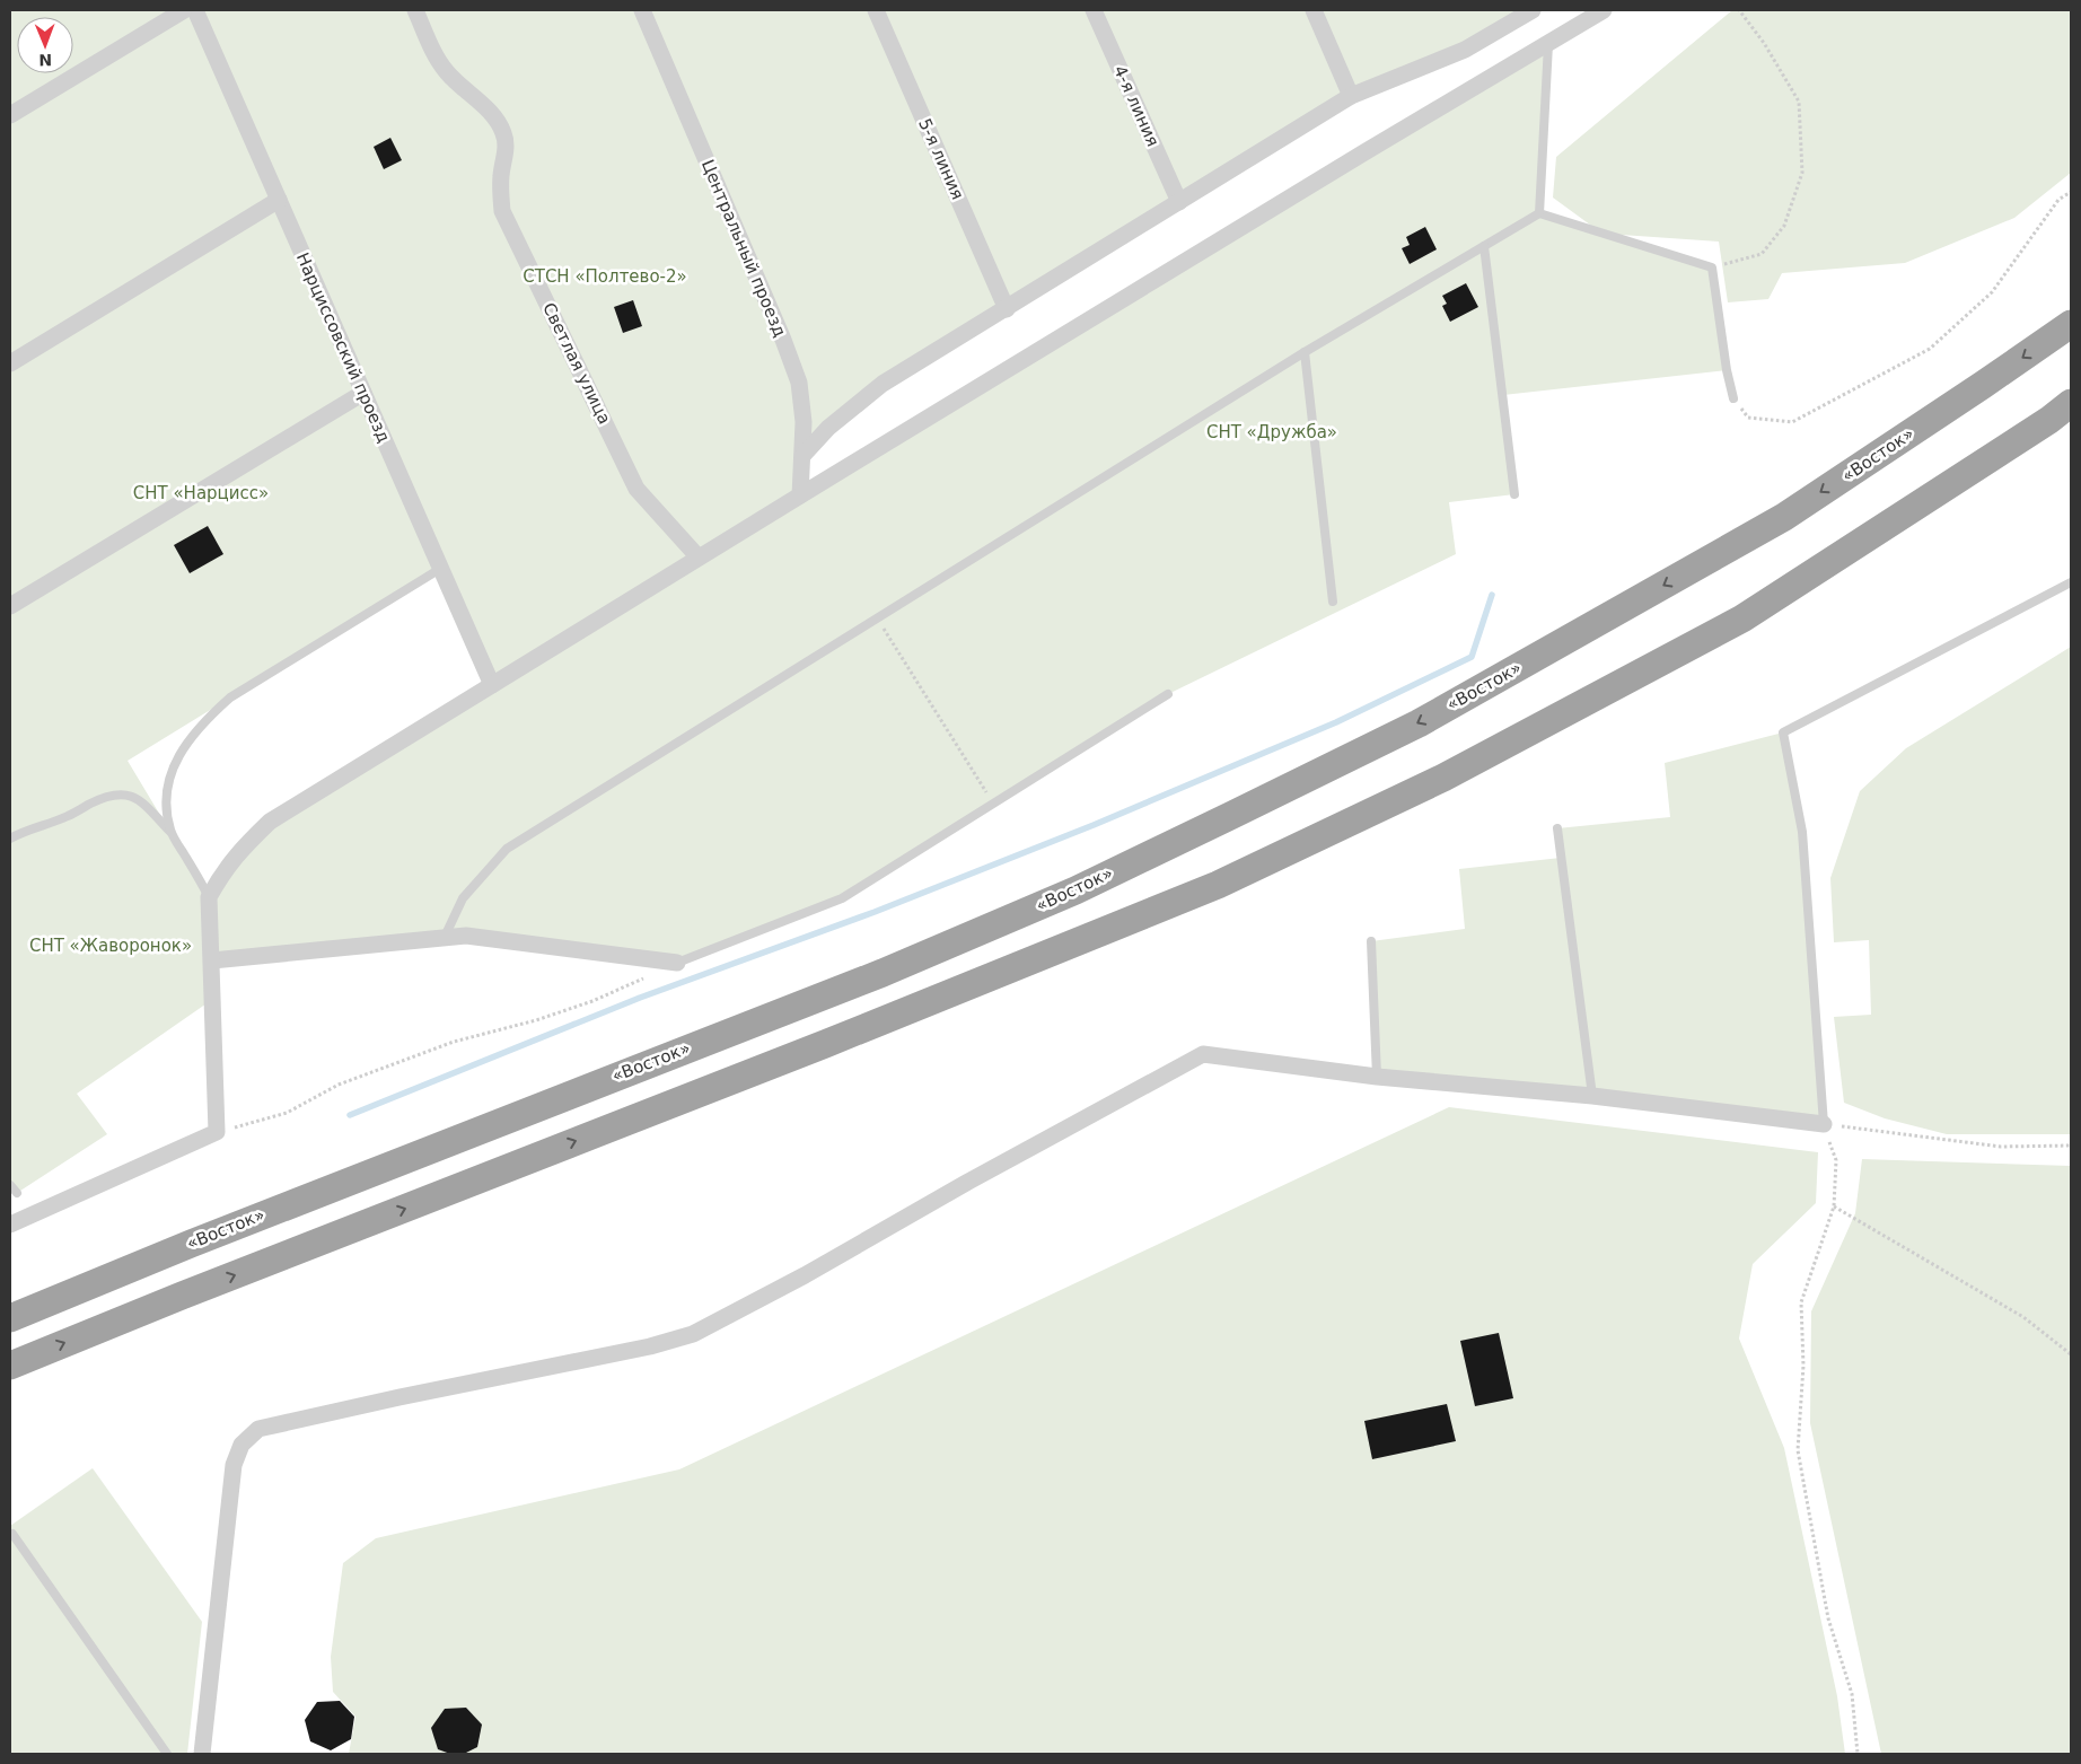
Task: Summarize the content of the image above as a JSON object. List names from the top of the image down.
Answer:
{
  "streets": {
    "highway": ["«Восток»"],
    "street": [
      "4-я линия",
      "5-я линия",
      "Центральный проезд",
      "Нарциссовский проезд",
      "Светлая улица"
    ]
  },
  "parks": [
    "СТСН «Полтево-2»",
    "СНТ «Дружба»",
    "СНТ «Нарцисс»",
    "СНТ «Жаворонок»"
  ],
  "north": "bottom"
}
